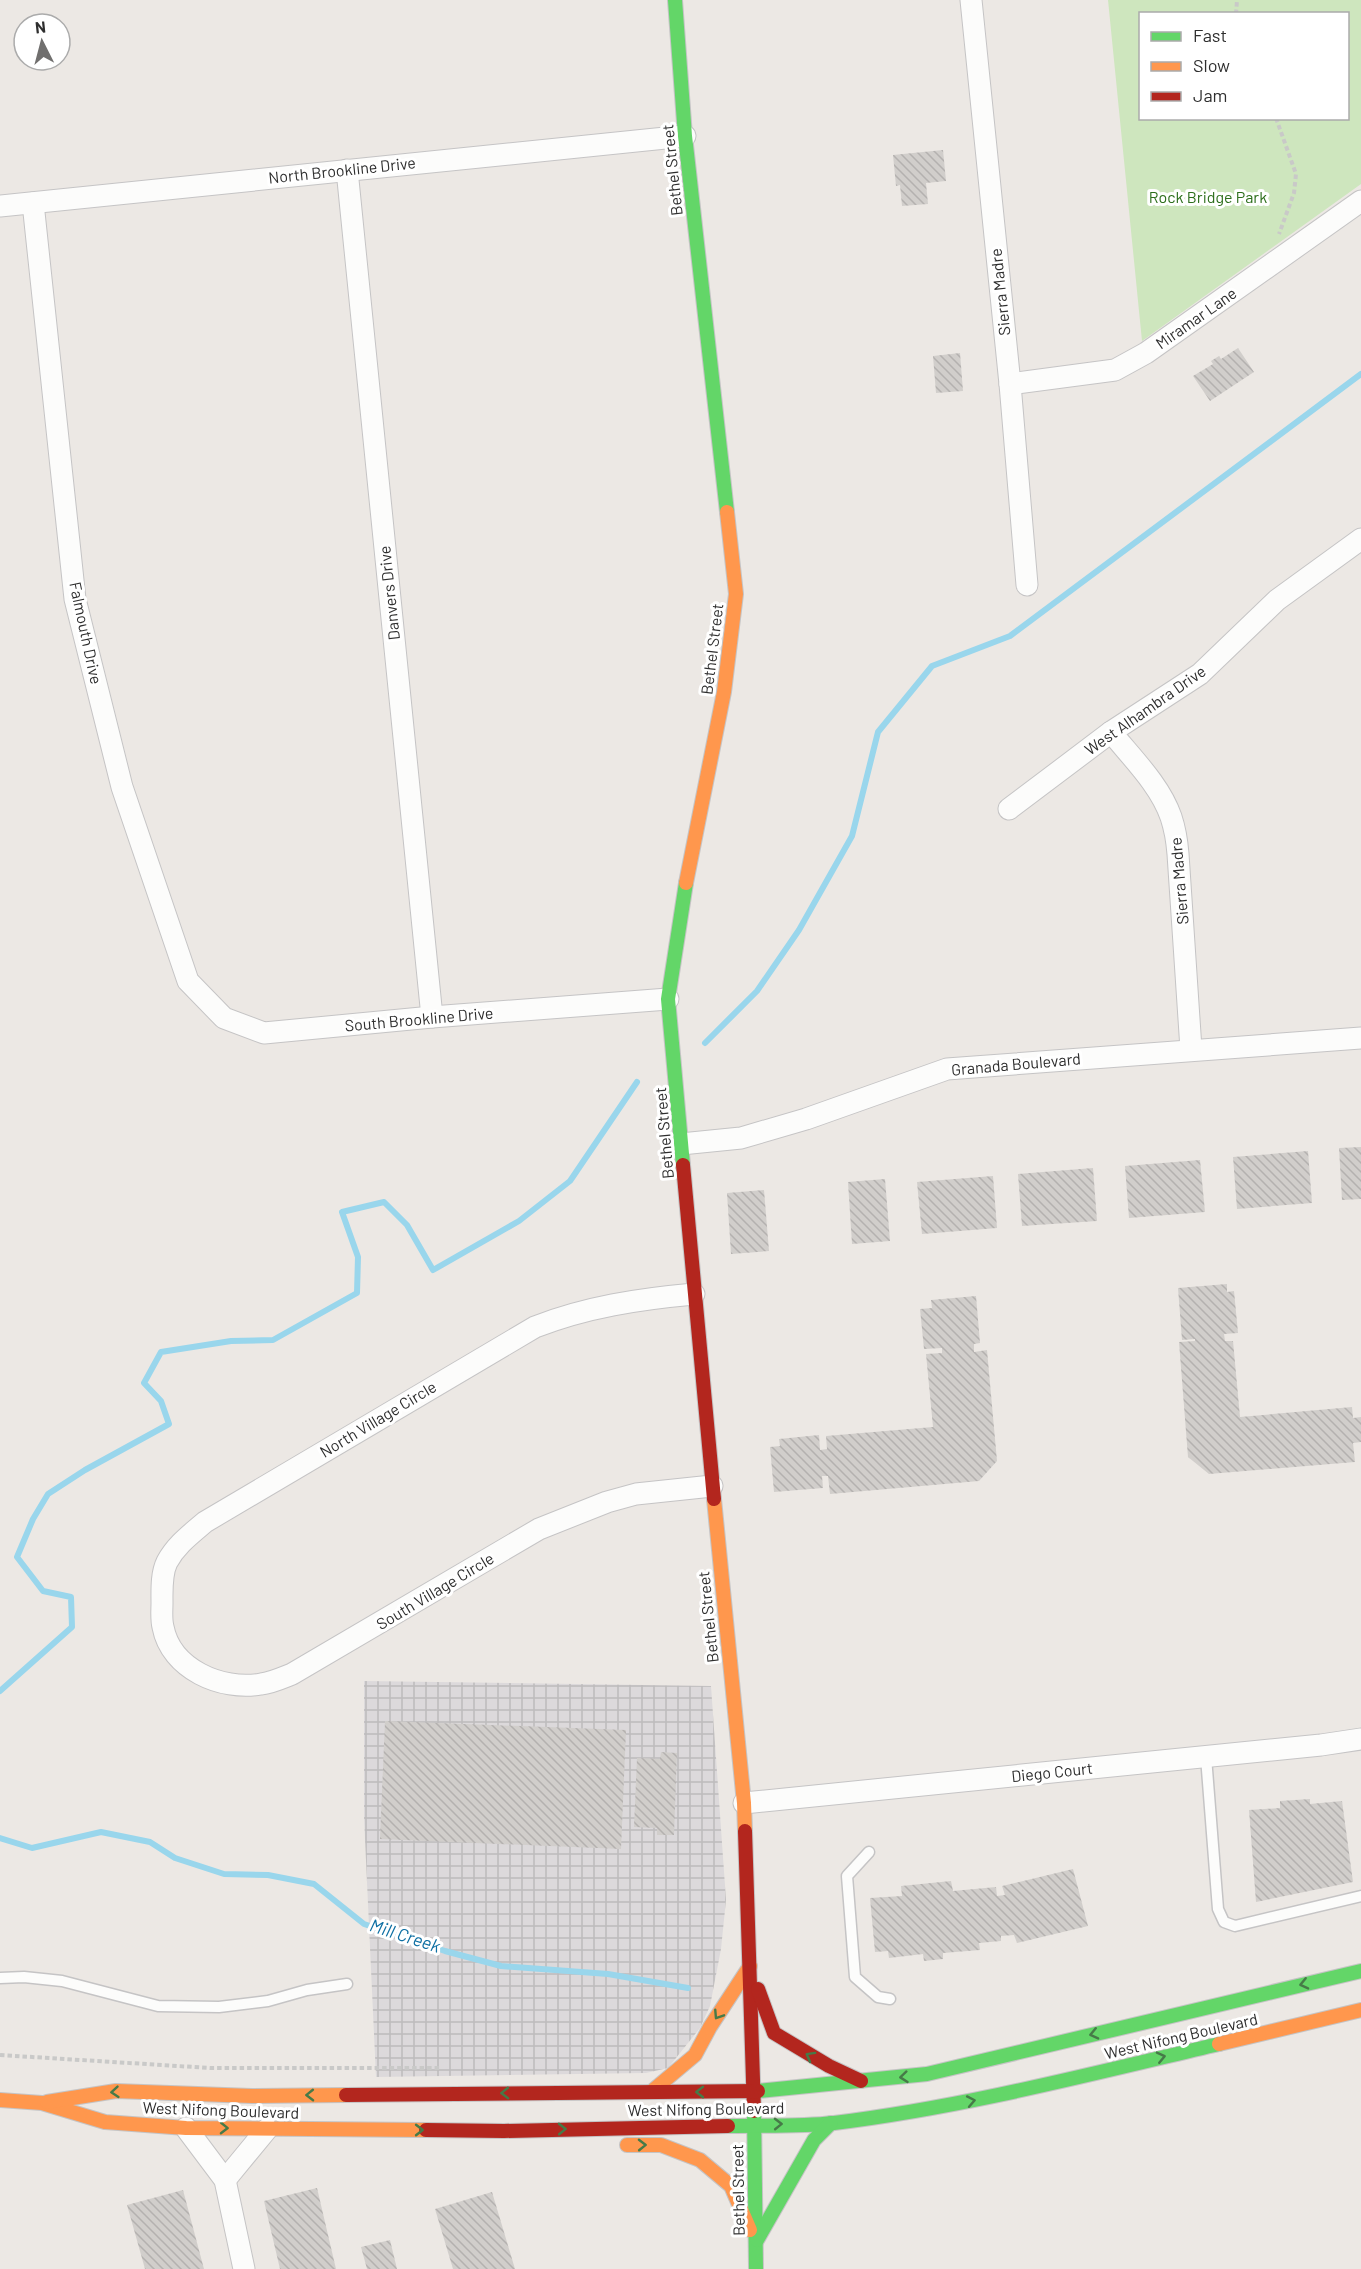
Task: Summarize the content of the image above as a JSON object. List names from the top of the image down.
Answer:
{
  "streets": {
    "main road": ["Bethel Street", "West Nifong Boulevard"],
    "street": [
      "North Brookline Drive",
      "Sierra Madre",
      "Miramar Lane",
      "Danvers Drive",
      "Falmouth Drive",
      "West Alhambra Drive",
      "South Brookline Drive",
      "Granada Boulevard",
      "North Village Circle",
      "South Village Circle",
      "Diego Court"
    ]
  },
  "crossings": [
    ["North Brookline Drive", "Bethel Street"],
    ["North Brookline Drive", "Danvers Drive"],
    ["North Brookline Drive", "Falmouth Drive"],
    ["Bethel Street", "South Brookline Drive"],
    ["Bethel Street", "Granada Boulevard"],
    ["Bethel Street", "North Village Circle"],
    ["Bethel Street", "South Village Circle"],
    ["Bethel Street", "Diego Court"],
    ["Bethel Street", "West Nifong Boulevard"],
    ["Sierra Madre", "Miramar Lane"],
    ["Sierra Madre", "West Alhambra Drive"],
    ["Sierra Madre", "Granada Boulevard"],
    ["Danvers Drive", "South Brookline Drive"],
    ["Falmouth Drive", "South Brookline Drive"],
    ["North Village Circle", "South Village Circle"]
  ],
  "water": ["Mill Creek"],
  "parks": ["Rock Bridge Park"],
  "legend": ["Fast", "Slow", "Jam"],
  "north": "top"
}
